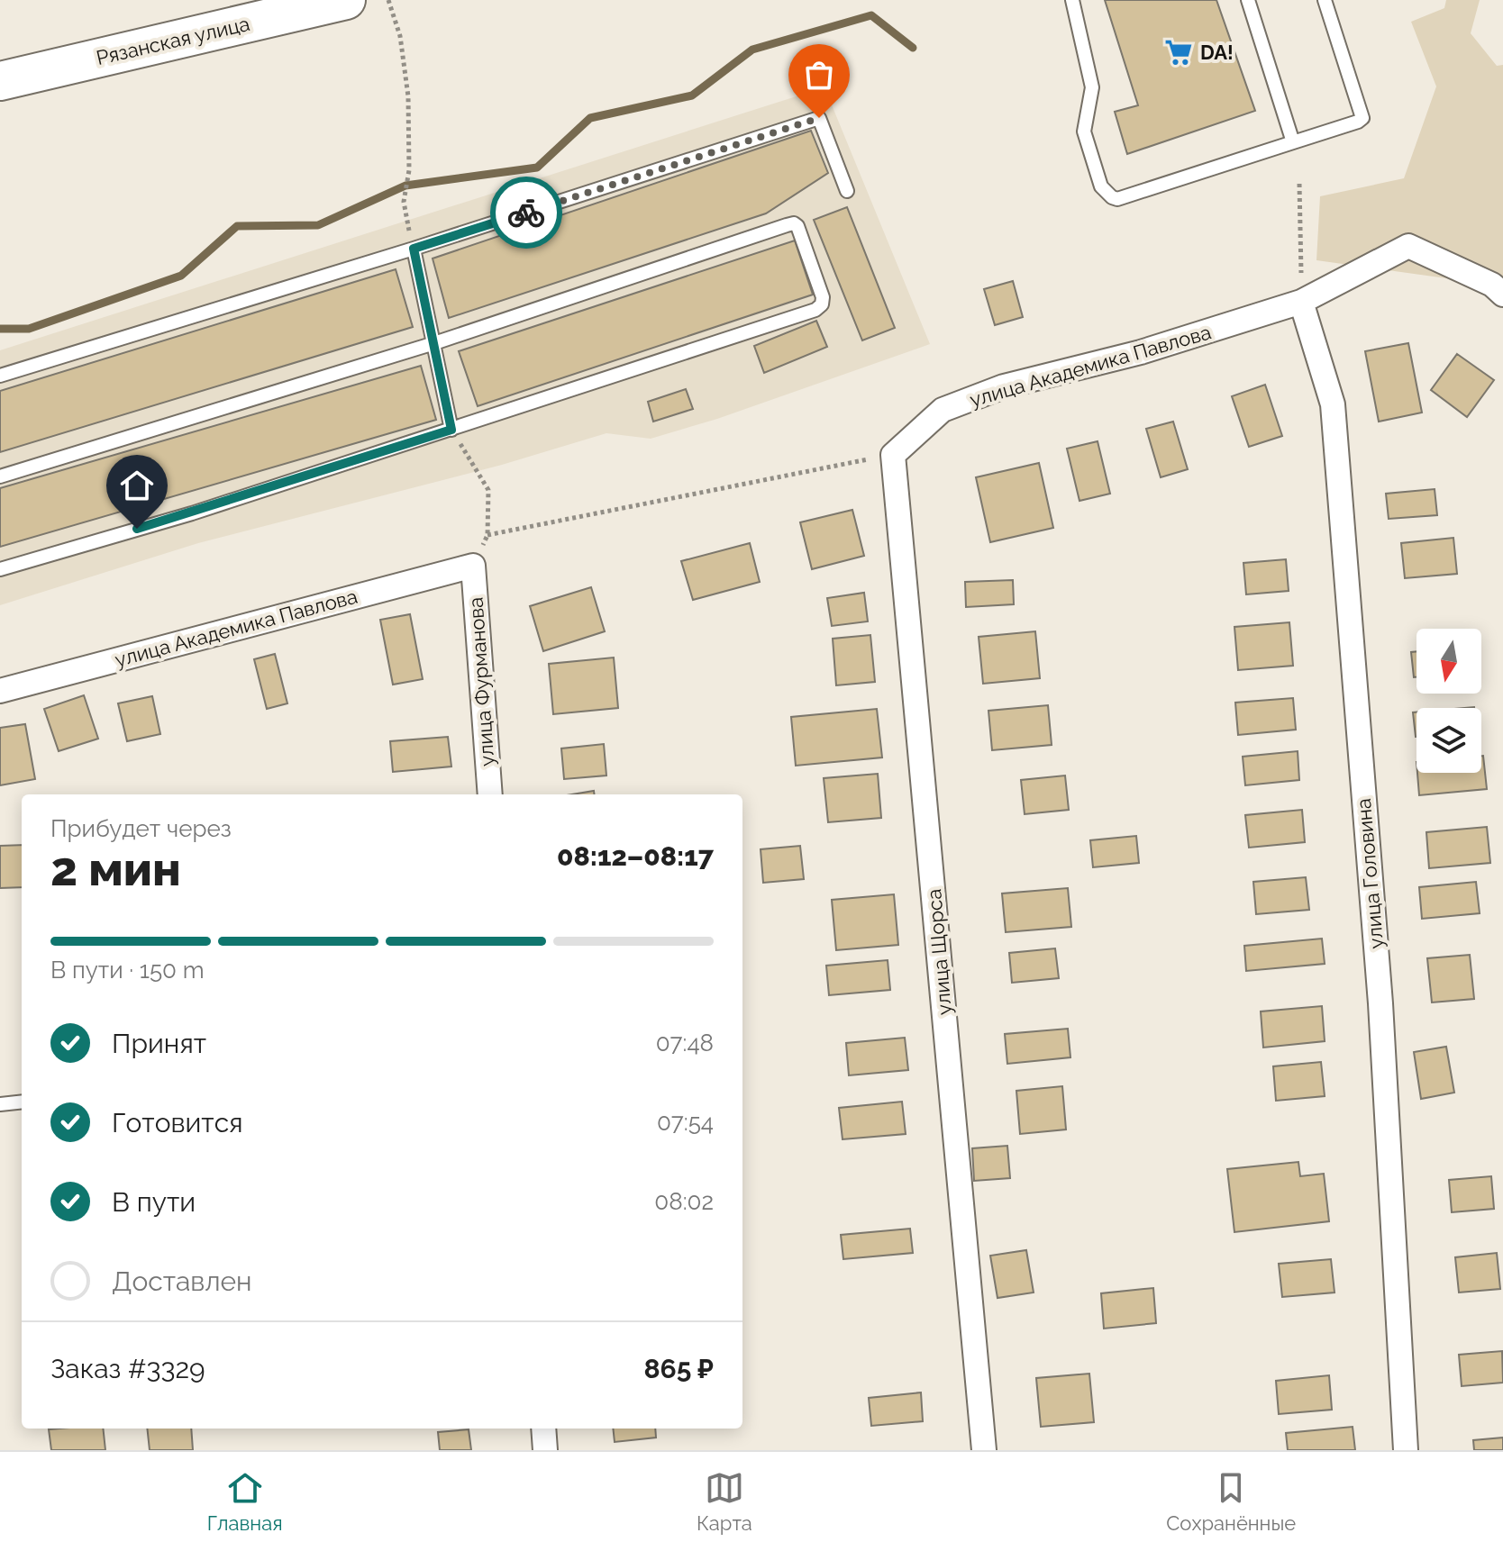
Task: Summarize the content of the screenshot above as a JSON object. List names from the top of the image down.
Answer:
{
  "streets": {
    "main road": ["Рязанская улица"],
    "street": [
      "улица Академика Павлова",
      "улица Фурманова",
      "улица Головина",
      "улица Щорса"
    ]
  },
  "crossings": [
    ["улица Академика Павлова", "улица Фурманова"],
    ["улица Академика Павлова", "улица Головина"],
    ["улица Академика Павлова", "улица Щорса"]
  ],
  "places": {
    "supermarket": ["DA!"]
  },
  "north": "bottom",
  "page": {
    "heading": ["2 мин", "Прибудет через", "08:12–08:17"],
    "panel": ["Заказ #3329", "865 ₽"],
    "bar": "В пути · 150 m",
    "list": [
      ["Принят", "07:48"],
      ["Готовится", "07:54"],
      ["В пути", "08:02"],
      "Доставлен"
    ],
    "tabs": ["Главная", "Карта", "Сохранённые"]
  }
}
